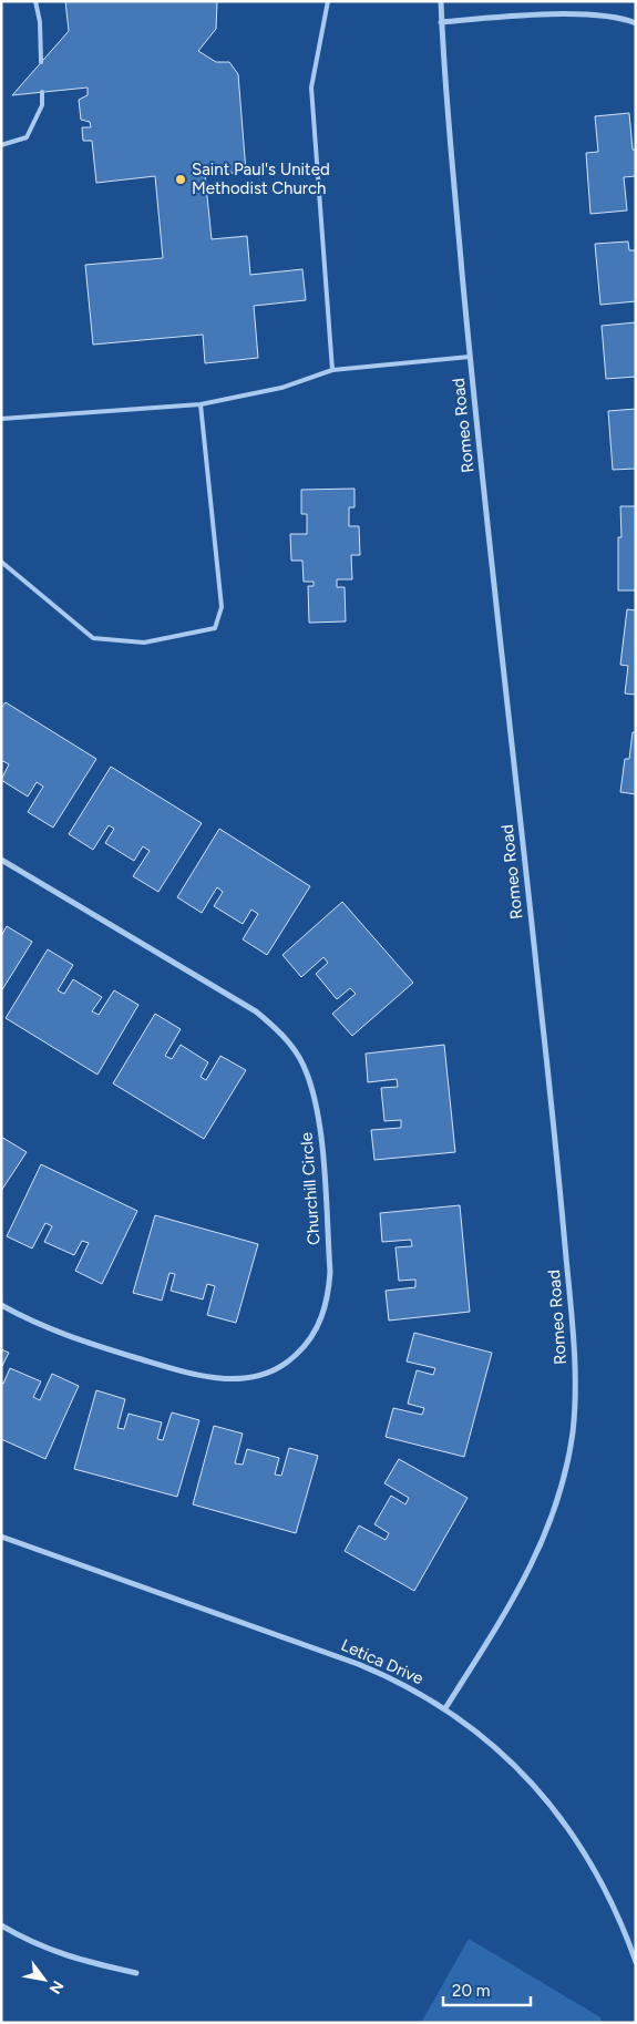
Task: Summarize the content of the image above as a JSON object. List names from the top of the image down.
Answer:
{
  "streets": {
    "street": ["Romeo Road", "Churchill Circle", "Letica Drive"]
  },
  "crossings": [
    ["Romeo Road", "Letica Drive"]
  ],
  "places": ["Saint Paul's United Methodist Church"],
  "scale_bar": "20 m",
  "north": "bottom right"
}
